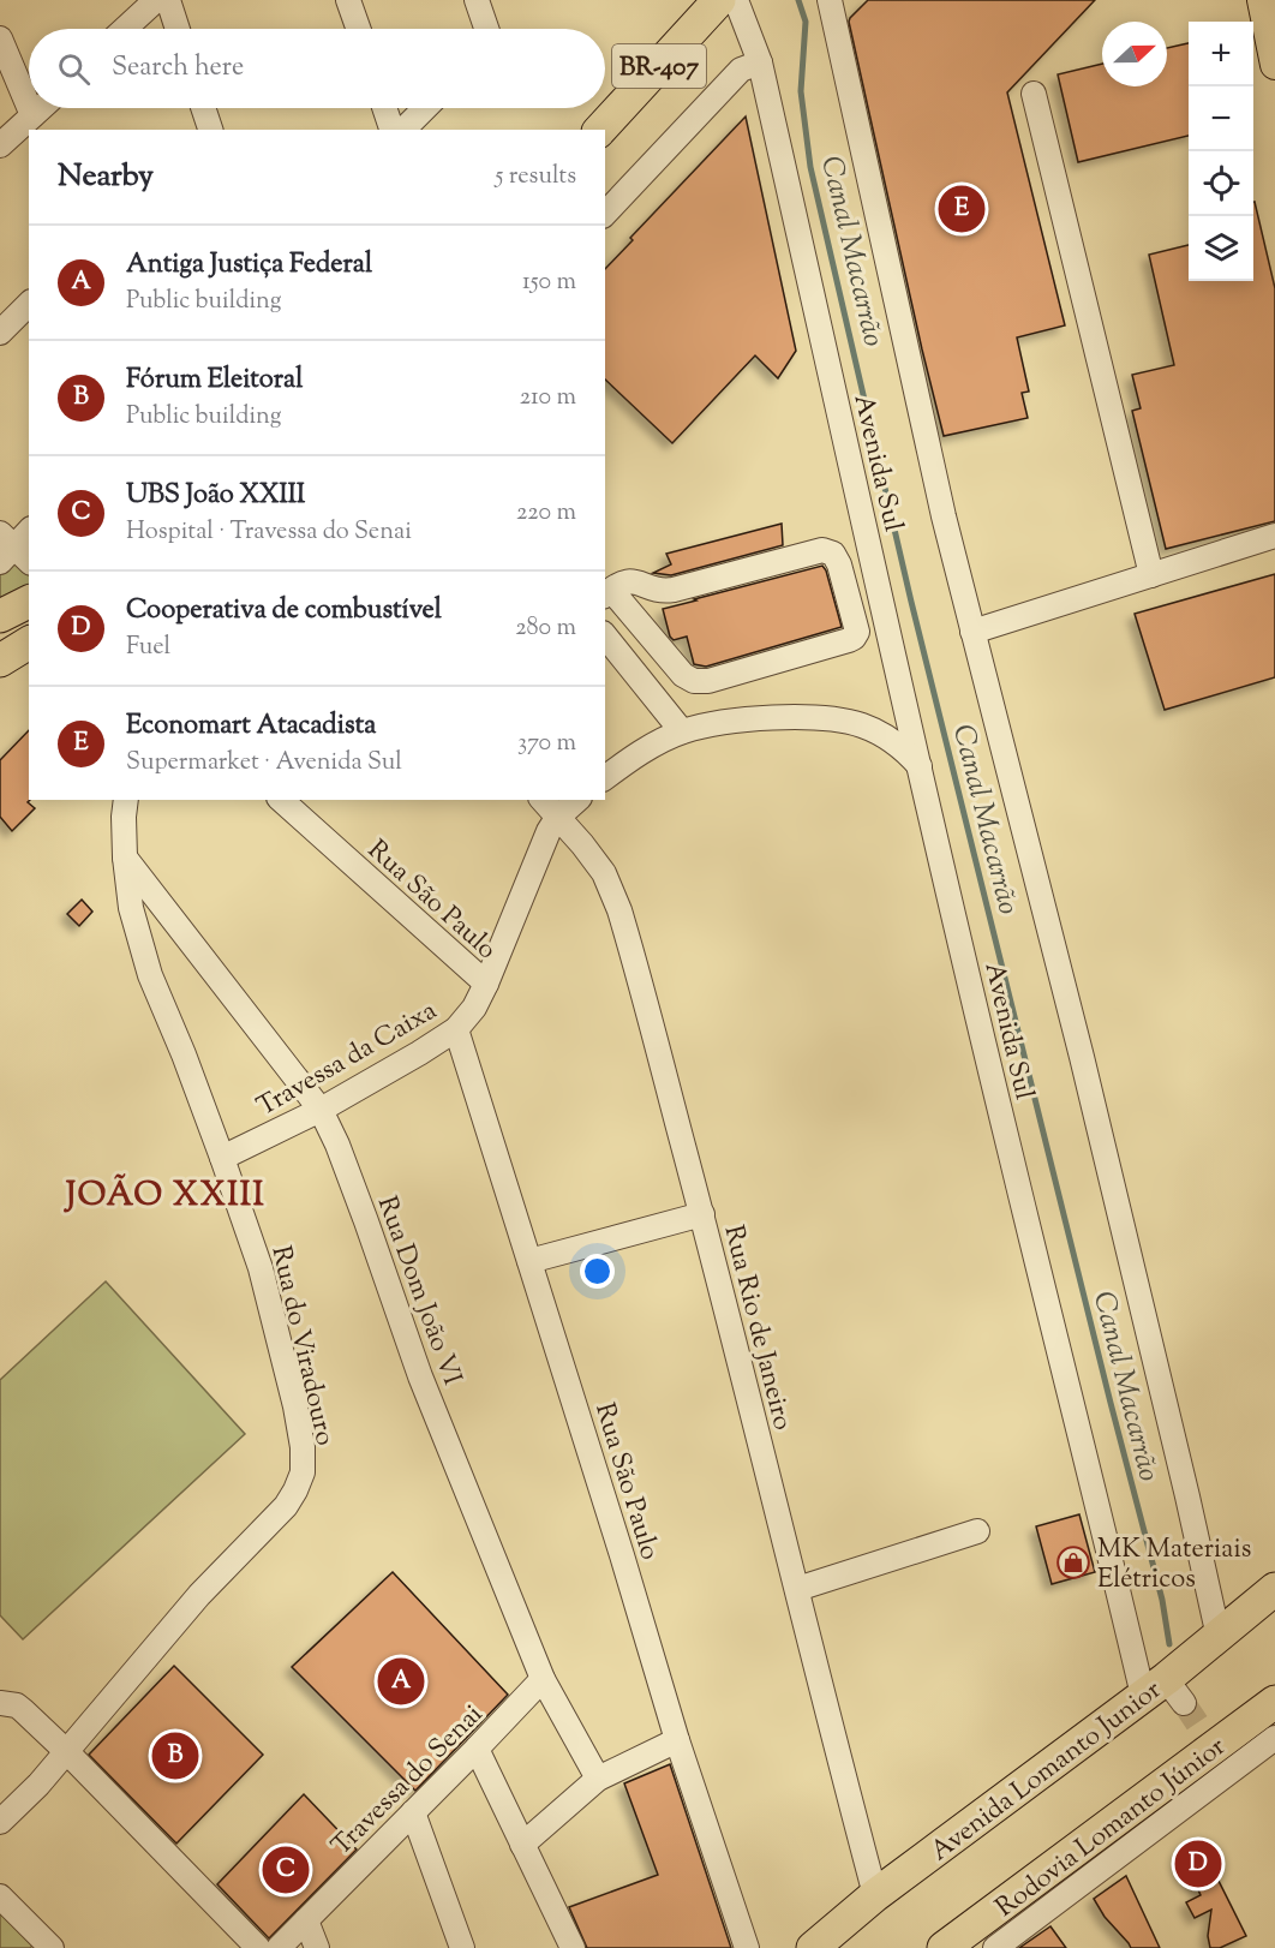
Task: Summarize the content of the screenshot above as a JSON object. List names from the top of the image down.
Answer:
{
  "streets": {
    "highway": ["BR-407", "Avenida Lomanto Junior", "Rodovia Lomanto Júnior"],
    "street": [
      "Avenida Sul",
      "Rua São Paulo",
      "Travessa da Caixa",
      "Rua Dom João VI",
      "Rua Rio de Janeiro",
      "Rua do Viradouro",
      "Travessa do Senai"
    ]
  },
  "crossings": [
    ["Avenida Sul", "Avenida Lomanto Junior"],
    ["Rua São Paulo", "Travessa da Caixa"],
    ["Travessa da Caixa", "Rua Dom João VI"],
    ["Travessa da Caixa", "Rua Rio de Janeiro"],
    ["Travessa da Caixa", "Rua do Viradouro"],
    ["Rua Dom João VI", "Rua do Viradouro"],
    ["Rua Dom João VI", "Travessa do Senai"],
    ["Rua Rio de Janeiro", "Avenida Lomanto Junior"]
  ],
  "districts": ["JOÃO XXIII"],
  "water": ["Canal Macarrão"],
  "places": {
    "shop": ["MK Materiais Elétricos"]
  },
  "north": "right",
  "page": {
    "map_buttons": ["+", "−"],
    "search": "Search here",
    "heading": ["Nearby", "5 results"],
    "pins": [
      "E",
      "A",
      "B",
      "D",
      "C"
    ],
    "list": [
      {
        "mark": "A",
        "name": "Antiga Justiça Federal",
        "note": "Public building",
        "value": "150 m"
      },
      {
        "mark": "B",
        "name": "Fórum Eleitoral",
        "note": "Public building",
        "value": "210 m"
      },
      {
        "mark": "C",
        "name": "UBS João XXIII",
        "note": "Hospital · Travessa do Senai",
        "value": "220 m"
      },
      {
        "mark": "D",
        "name": "Cooperativa de combustível",
        "note": "Fuel",
        "value": "280 m"
      },
      {
        "mark": "E",
        "name": "Economart Atacadista",
        "note": "Supermarket · Avenida Sul",
        "value": "370 m"
      }
    ]
  }
}
